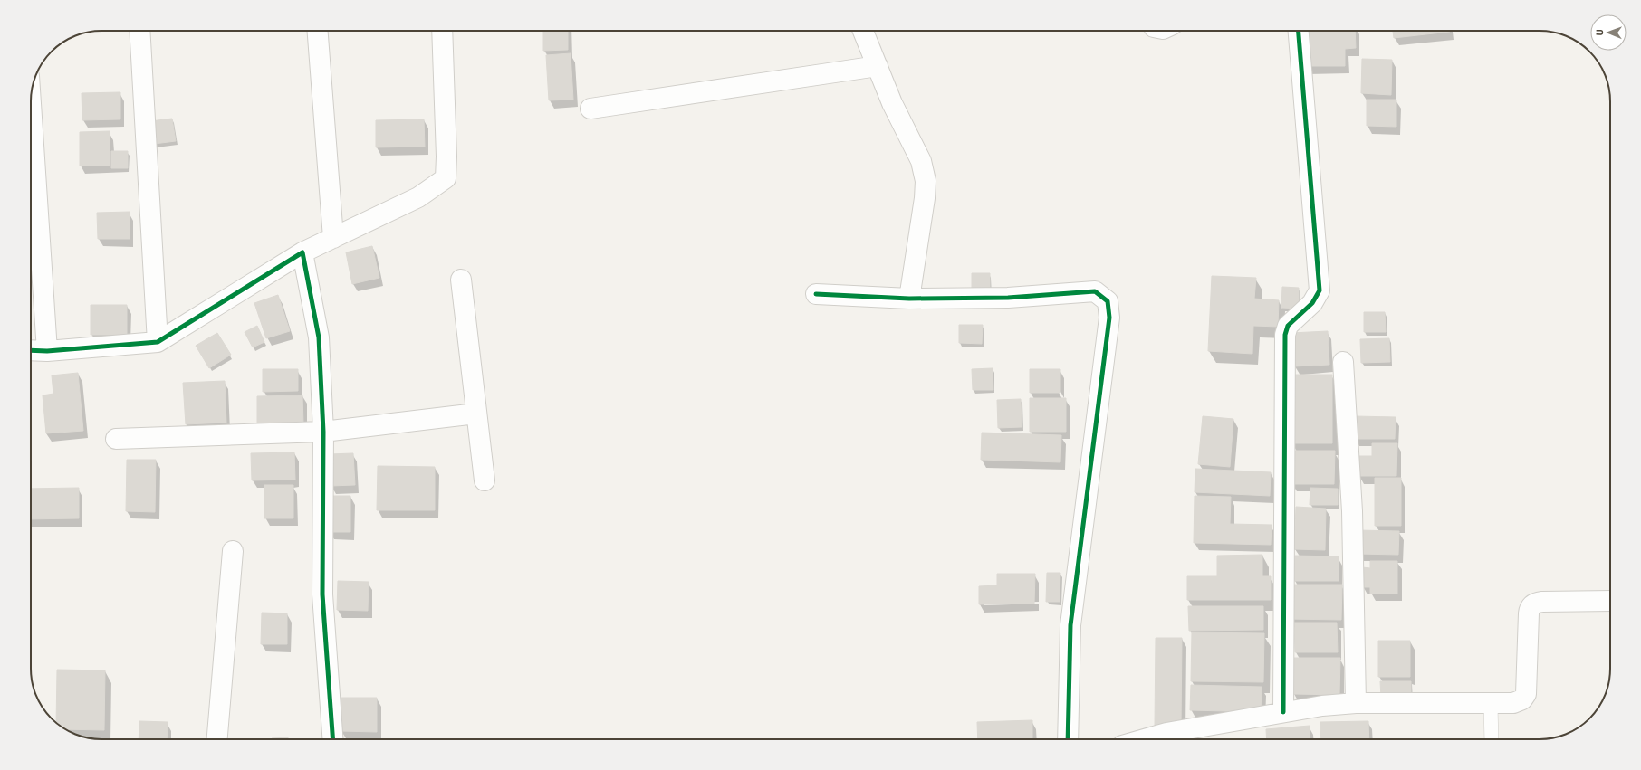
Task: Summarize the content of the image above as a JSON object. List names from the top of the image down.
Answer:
{
  "north": "left"
}
